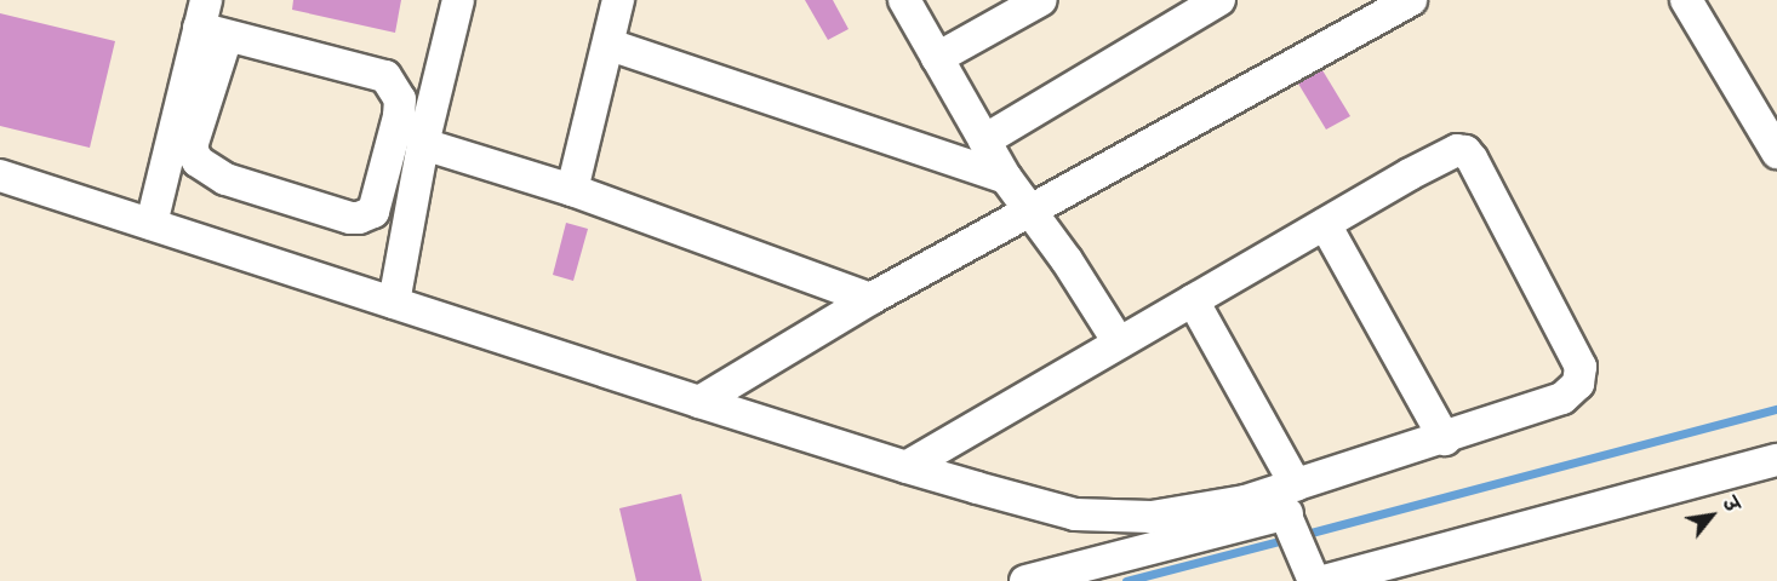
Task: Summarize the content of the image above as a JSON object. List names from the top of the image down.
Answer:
{
  "north": "top right"
}
